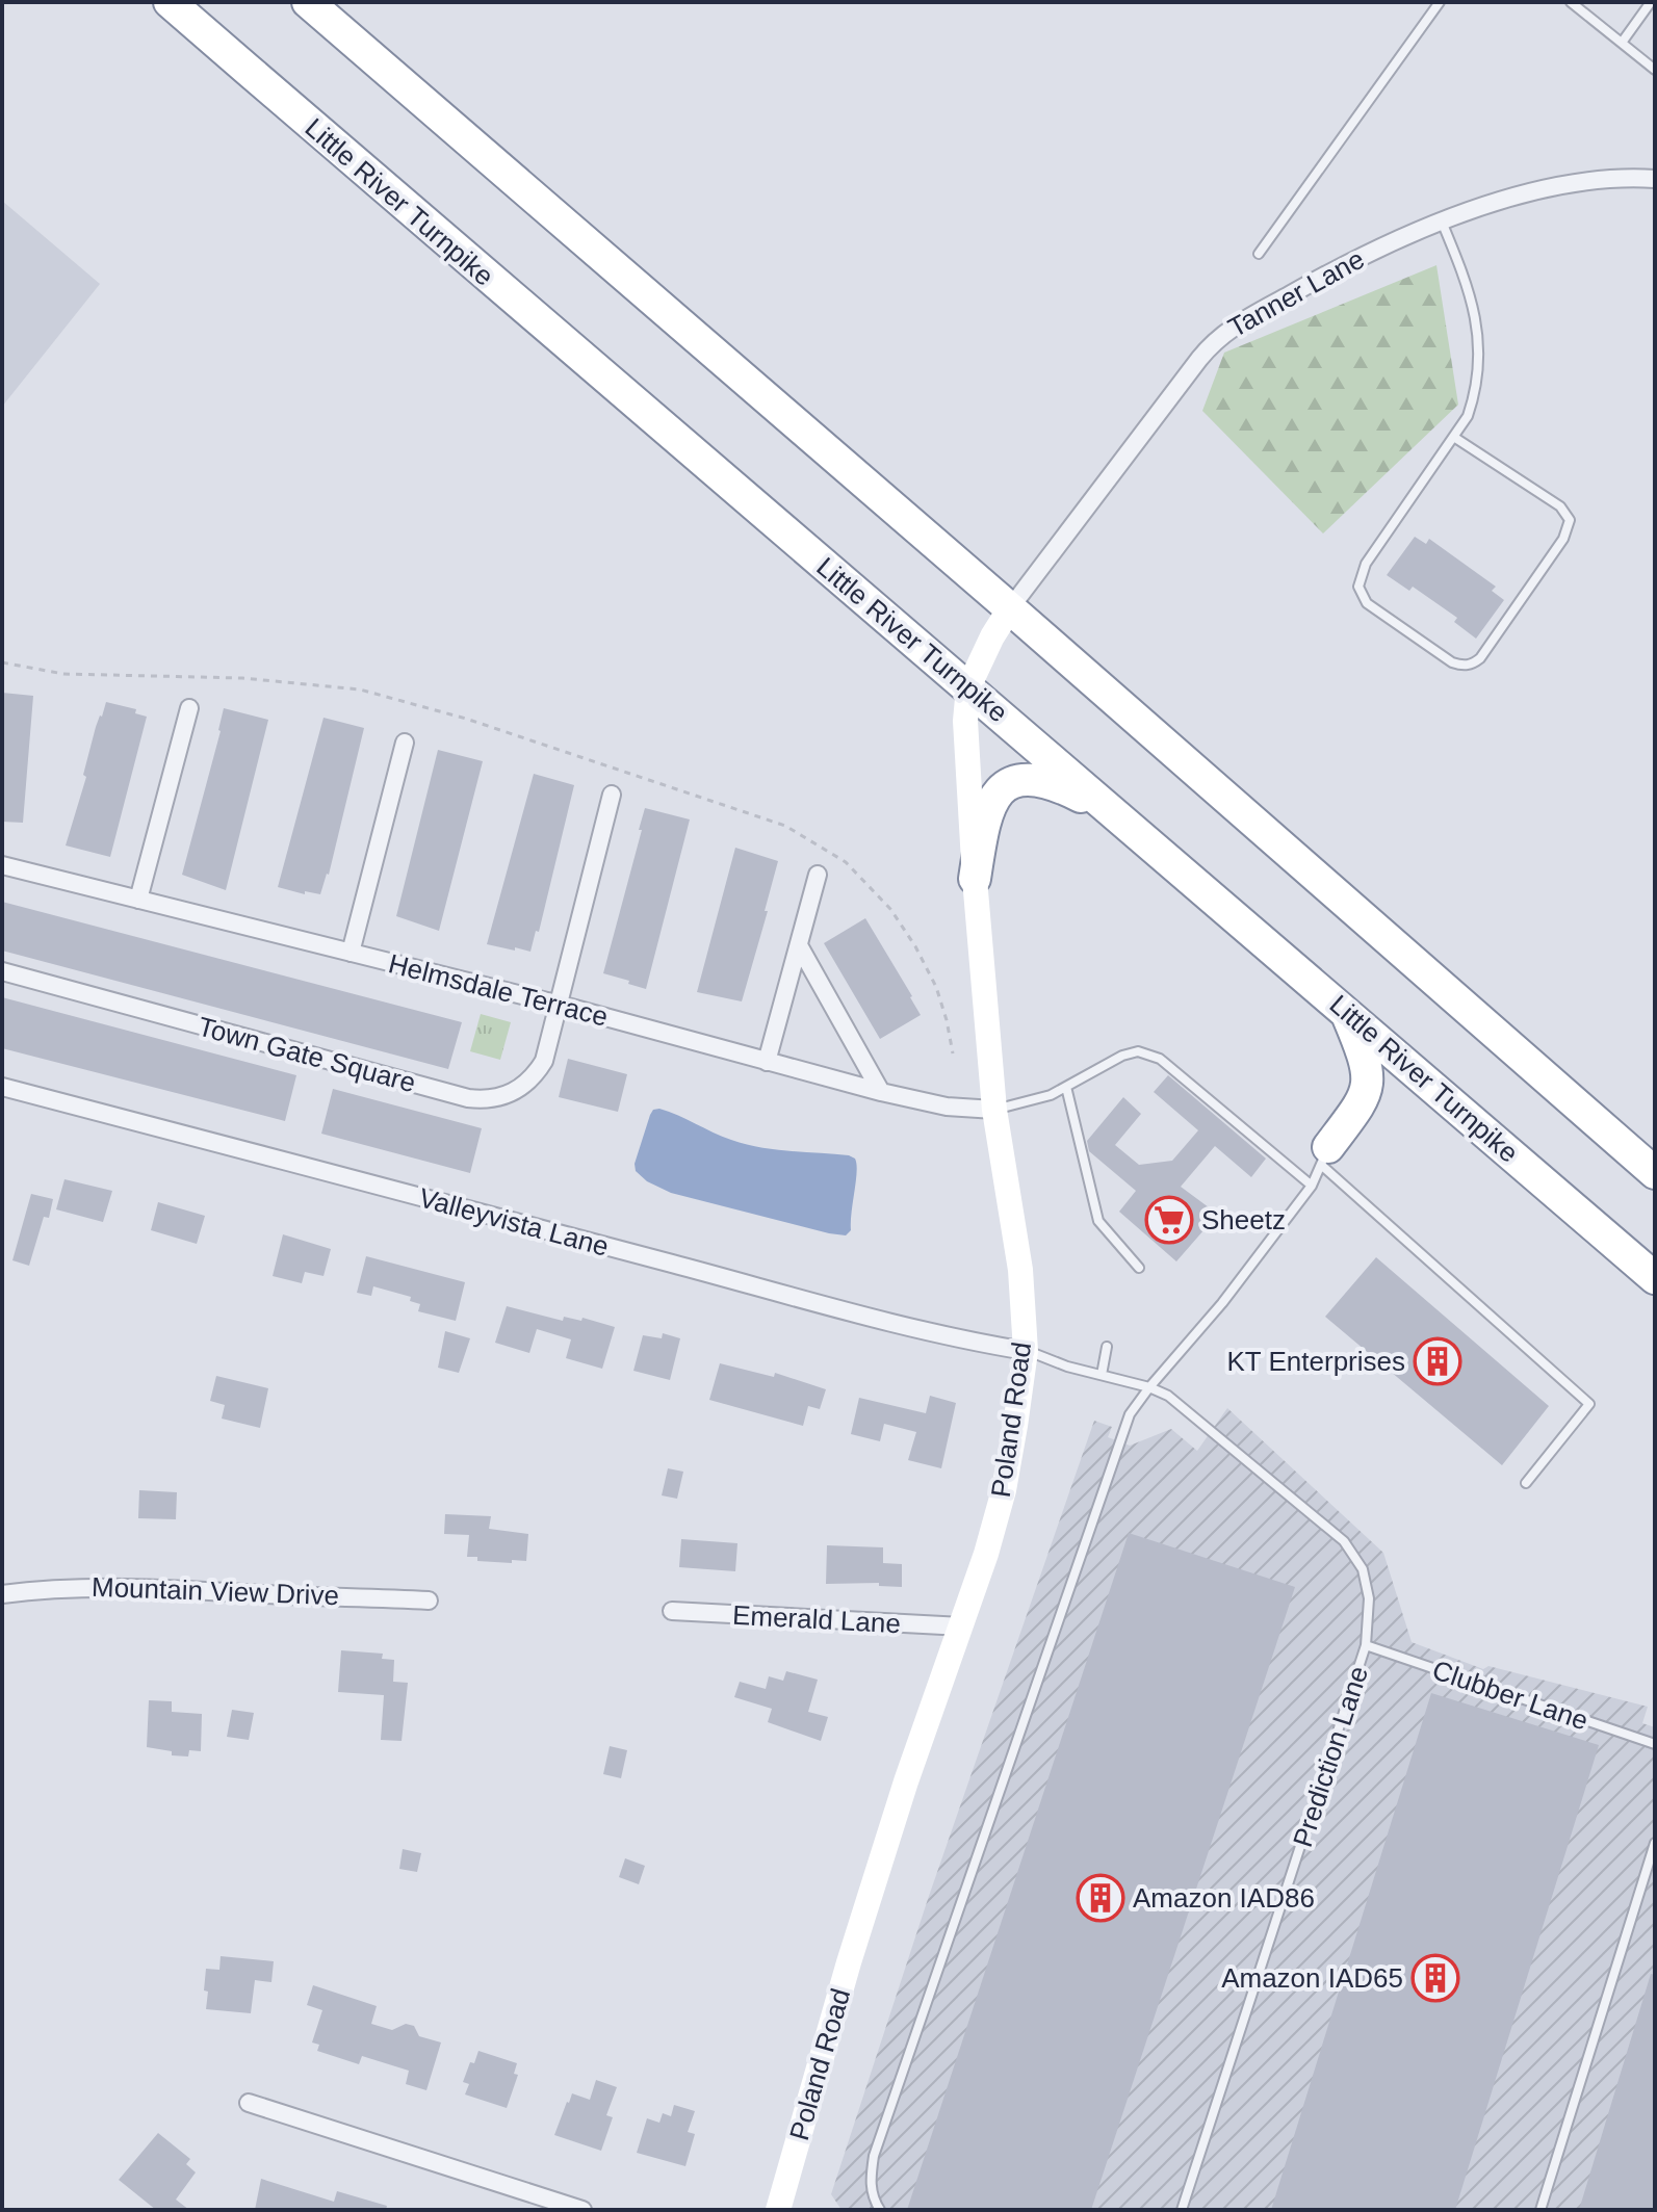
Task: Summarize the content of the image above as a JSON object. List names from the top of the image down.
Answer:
{
  "streets": {
    "highway": ["Little River Turnpike"],
    "street": [
      "Tanner Lane",
      "Helmsdale Terrace",
      "Town Gate Square",
      "Valleyvista Lane",
      "Poland Road",
      "Mountain View Drive",
      "Emerald Lane"
    ],
    "lane": ["Clubber Lane", "Prediction Lane"]
  },
  "crossings": [
    ["Little River Turnpike", "Poland Road"],
    ["Tanner Lane", "Poland Road"],
    ["Helmsdale Terrace", "Town Gate Square"],
    ["Helmsdale Terrace", "Poland Road"],
    ["Valleyvista Lane", "Poland Road"],
    ["Valleyvista Lane", "Prediction Lane"],
    ["Poland Road", "Emerald Lane"],
    ["Poland Road", "Prediction Lane"],
    ["Clubber Lane", "Prediction Lane"]
  ],
  "places": {
    "supermarket": ["Sheetz"],
    "building": ["KT Enterprises", "Amazon IAD86", "Amazon IAD65"]
  }
}
